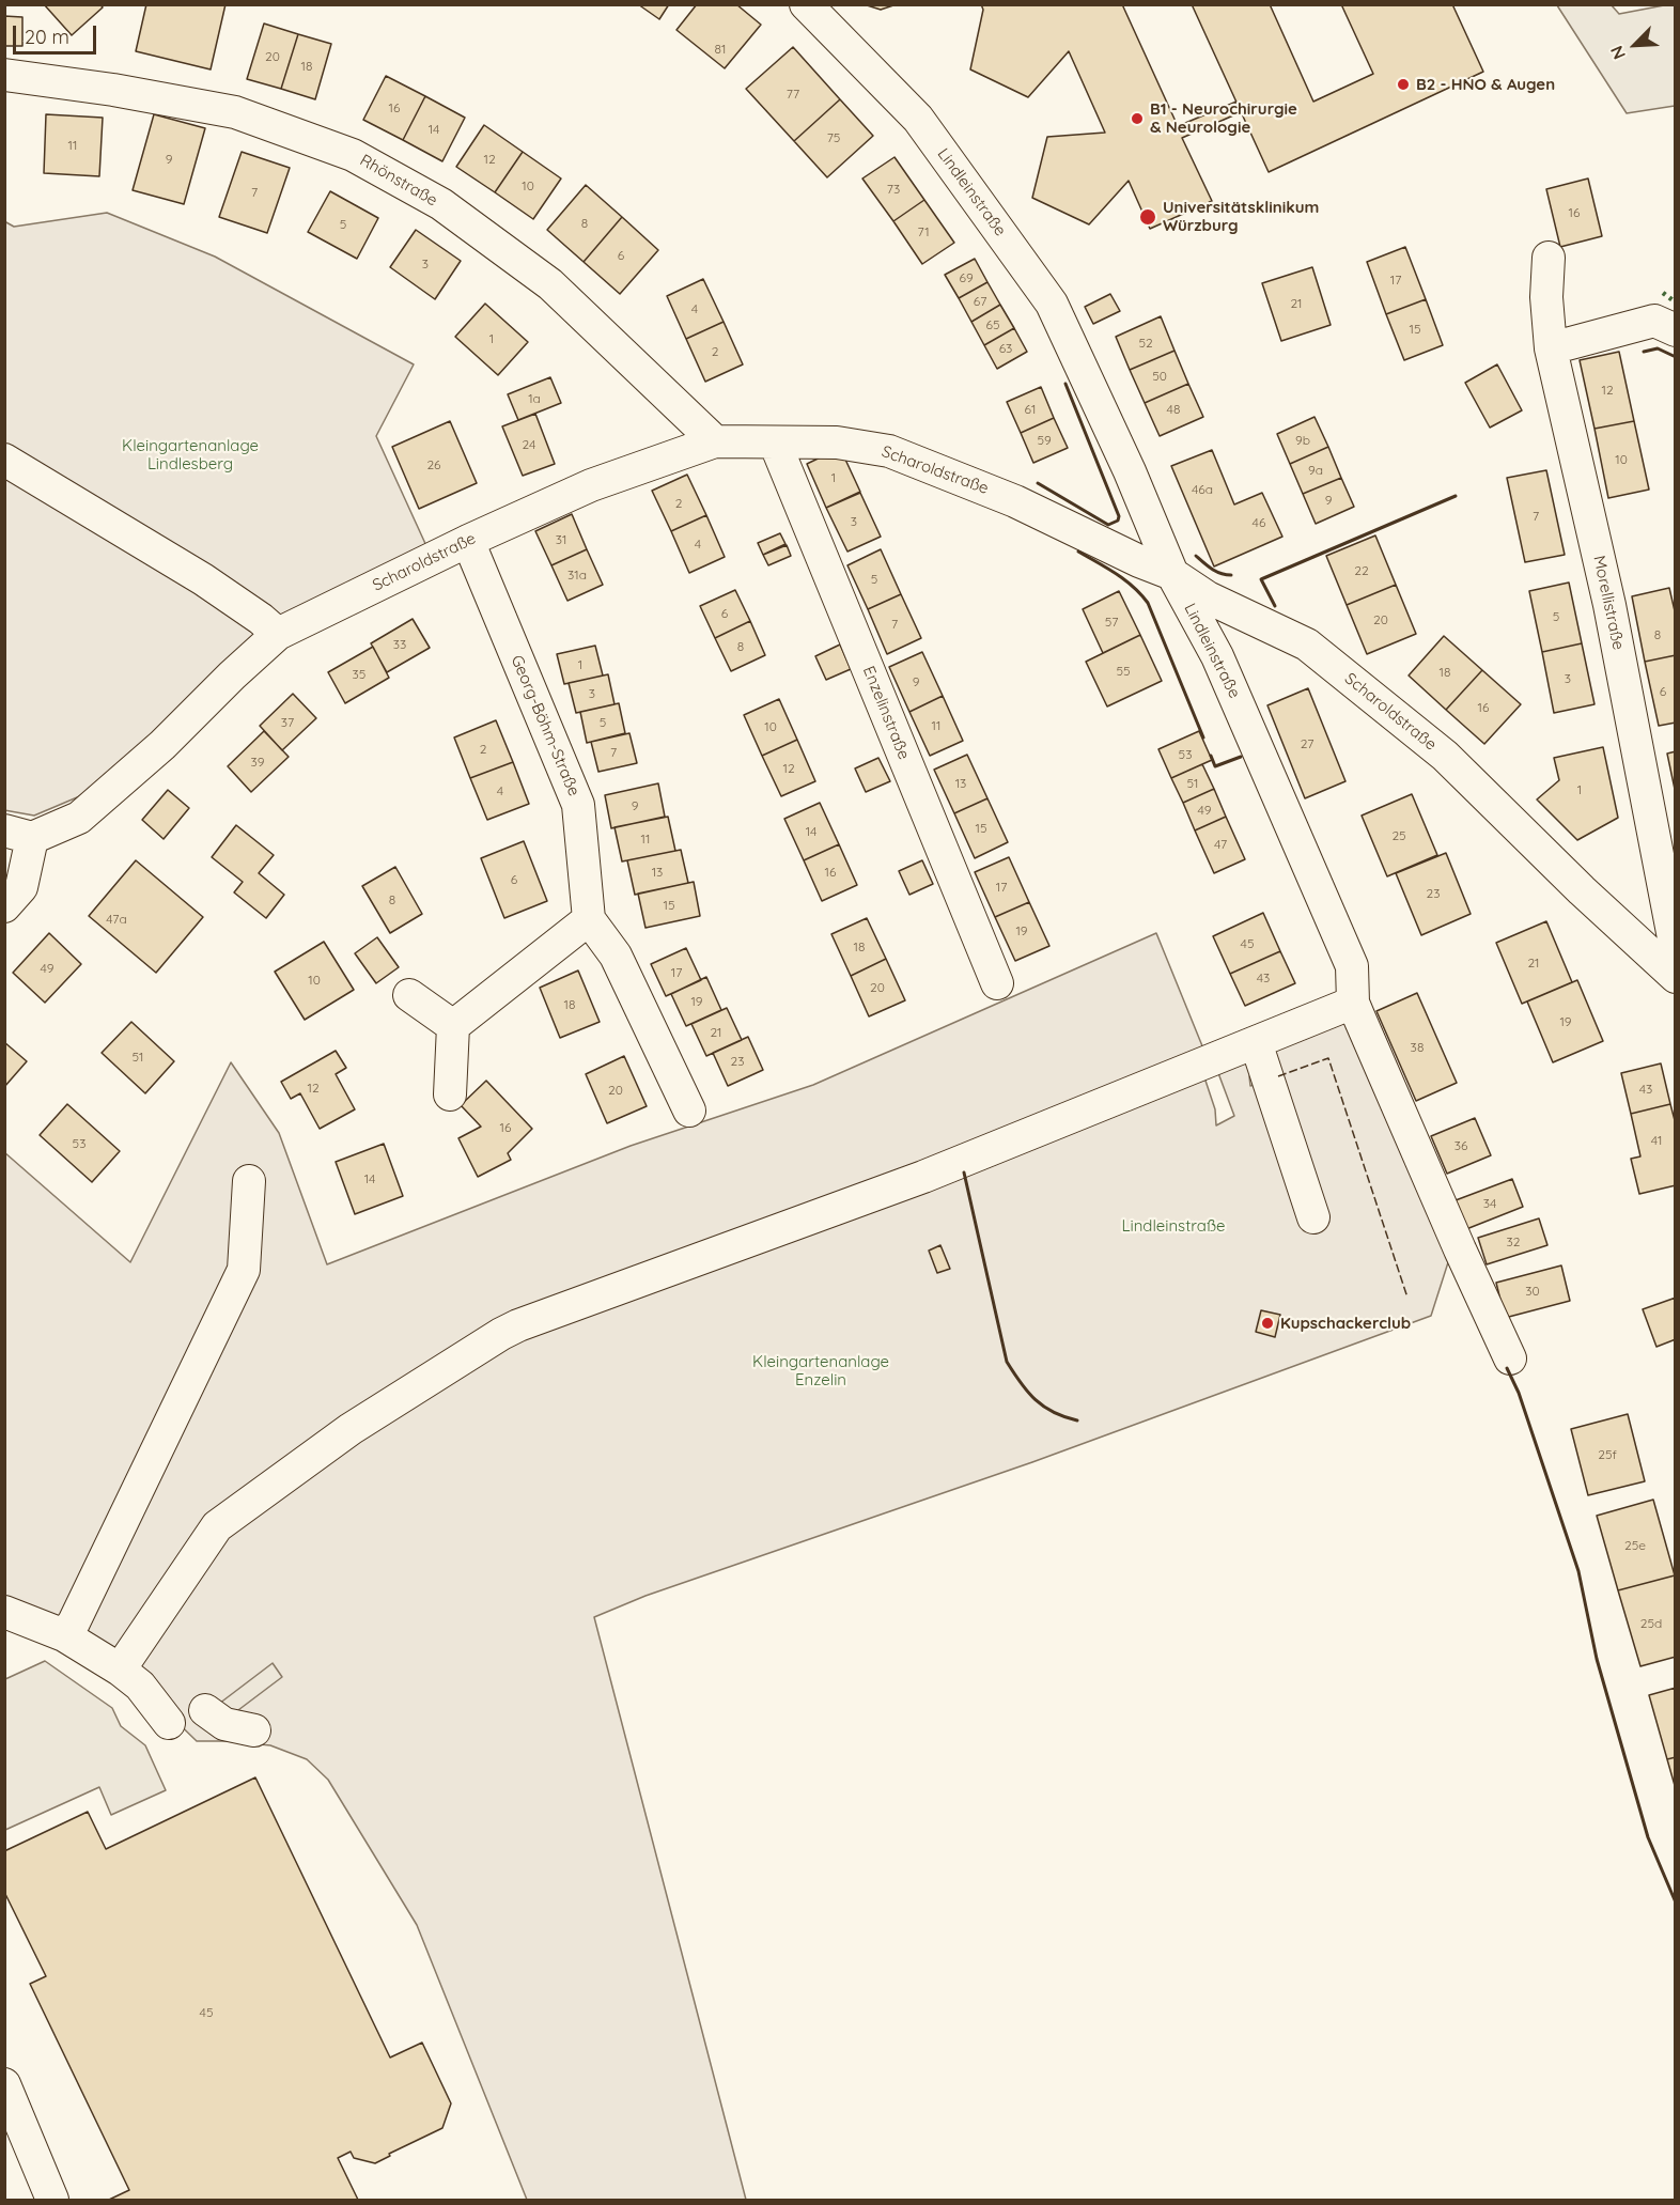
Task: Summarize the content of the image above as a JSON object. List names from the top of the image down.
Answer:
{
  "streets": {
    "street": [
      "Rhönstraße",
      "Lindleinstraße",
      "Scharoldstraße",
      "Morellistraße",
      "Enzelinstraße",
      "Georg-Böhm-Straße"
    ]
  },
  "crossings": [
    ["Rhönstraße", "Scharoldstraße"],
    ["Lindleinstraße", "Scharoldstraße"],
    ["Scharoldstraße", "Enzelinstraße"],
    ["Scharoldstraße", "Georg-Böhm-Straße"]
  ],
  "parks": ["Kleingartenanlage Lindlesberg", "Lindleinstraße", "Kleingartenanlage Enzelin"],
  "places": [
    "B2 - HNO & Augen",
    "B1 - Neurochirurgie & Neurologie",
    "Universitätsklinikum Würzburg",
    "Kupschackerclub"
  ],
  "house_numbers": [
    "81",
    "20",
    "18",
    "77",
    "16",
    "14",
    "75",
    "11",
    "9",
    "12",
    "10",
    "73",
    "7",
    "16",
    "8",
    "5",
    "71",
    "6",
    "3",
    "69",
    "17",
    "67",
    "21",
    "4",
    "65",
    "15",
    "1",
    "52",
    "63",
    "2",
    "50",
    "12",
    "1a",
    "61",
    "48",
    "59",
    "9b",
    "24",
    "10",
    "26",
    "9a",
    "1",
    "46a",
    "9",
    "2",
    "7",
    "3",
    "46",
    "31",
    "4",
    "22",
    "31a",
    "5",
    "6",
    "5",
    "20",
    "57",
    "7",
    "8",
    "33",
    "8",
    "1",
    "55",
    "18",
    "35",
    "3",
    "9",
    "6",
    "3",
    "16",
    "37",
    "5",
    "11",
    "10",
    "27",
    "2",
    "7",
    "53",
    "39",
    "12",
    "13",
    "51",
    "1",
    "4",
    "9",
    "49",
    "15",
    "14",
    "25",
    "11",
    "47",
    "13",
    "16",
    "6",
    "17",
    "23",
    "8",
    "15",
    "47a",
    "19",
    "45",
    "18",
    "21",
    "49",
    "17",
    "43",
    "10",
    "20",
    "19",
    "18",
    "19",
    "21",
    "38",
    "51",
    "23",
    "12",
    "43",
    "20",
    "16",
    "41",
    "53",
    "36",
    "14",
    "34",
    "32",
    "30",
    "25f",
    "25e",
    "25d",
    "45"
  ],
  "scale_bar": "20 m",
  "north": "bottom left"
}
